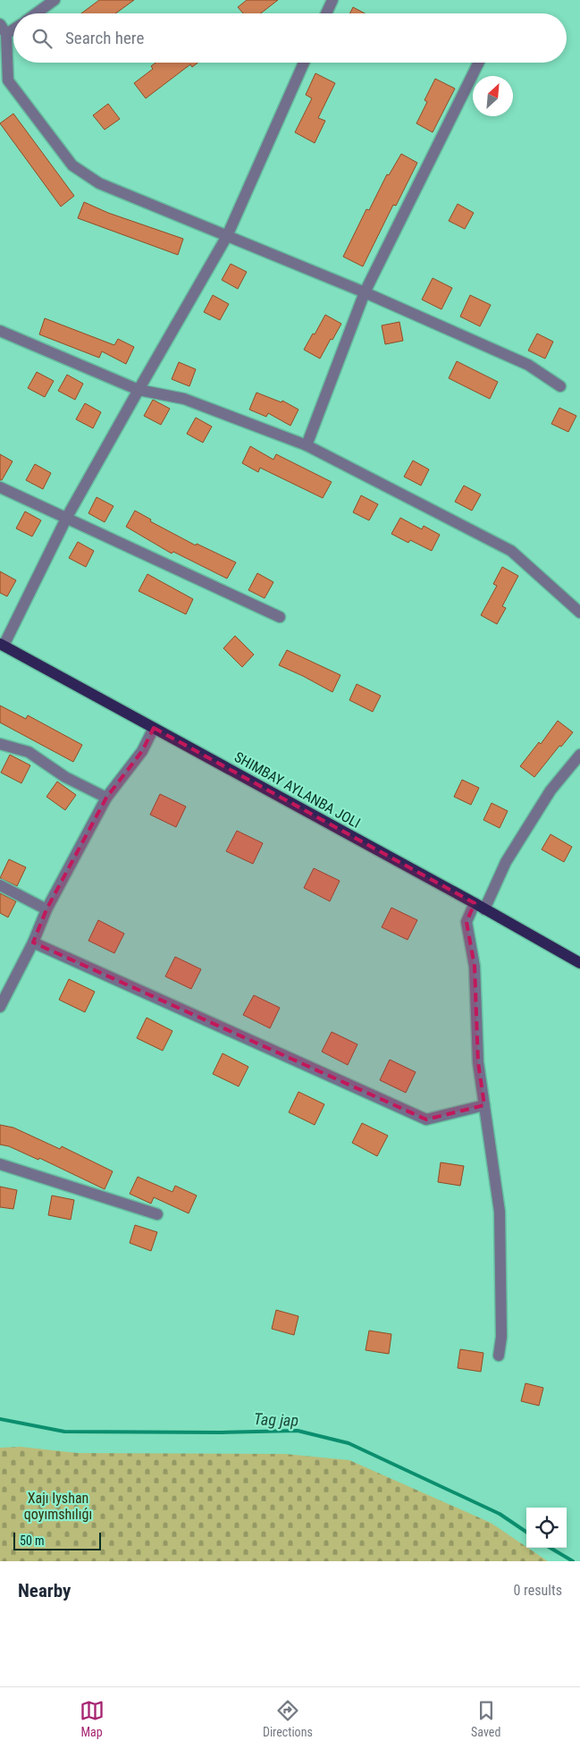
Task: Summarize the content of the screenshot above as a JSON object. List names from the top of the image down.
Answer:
{
  "water": ["Tag jap"],
  "parks": ["Xajı Iyshan qoyımshılıǵı"],
  "scale_bar": "50 m",
  "north": "top right",
  "page": {
    "search": "Search here",
    "scale": "50 m",
    "heading": ["Nearby", "0 results"],
    "nav": ["Map", "Directions", "Saved"]
  }
}
